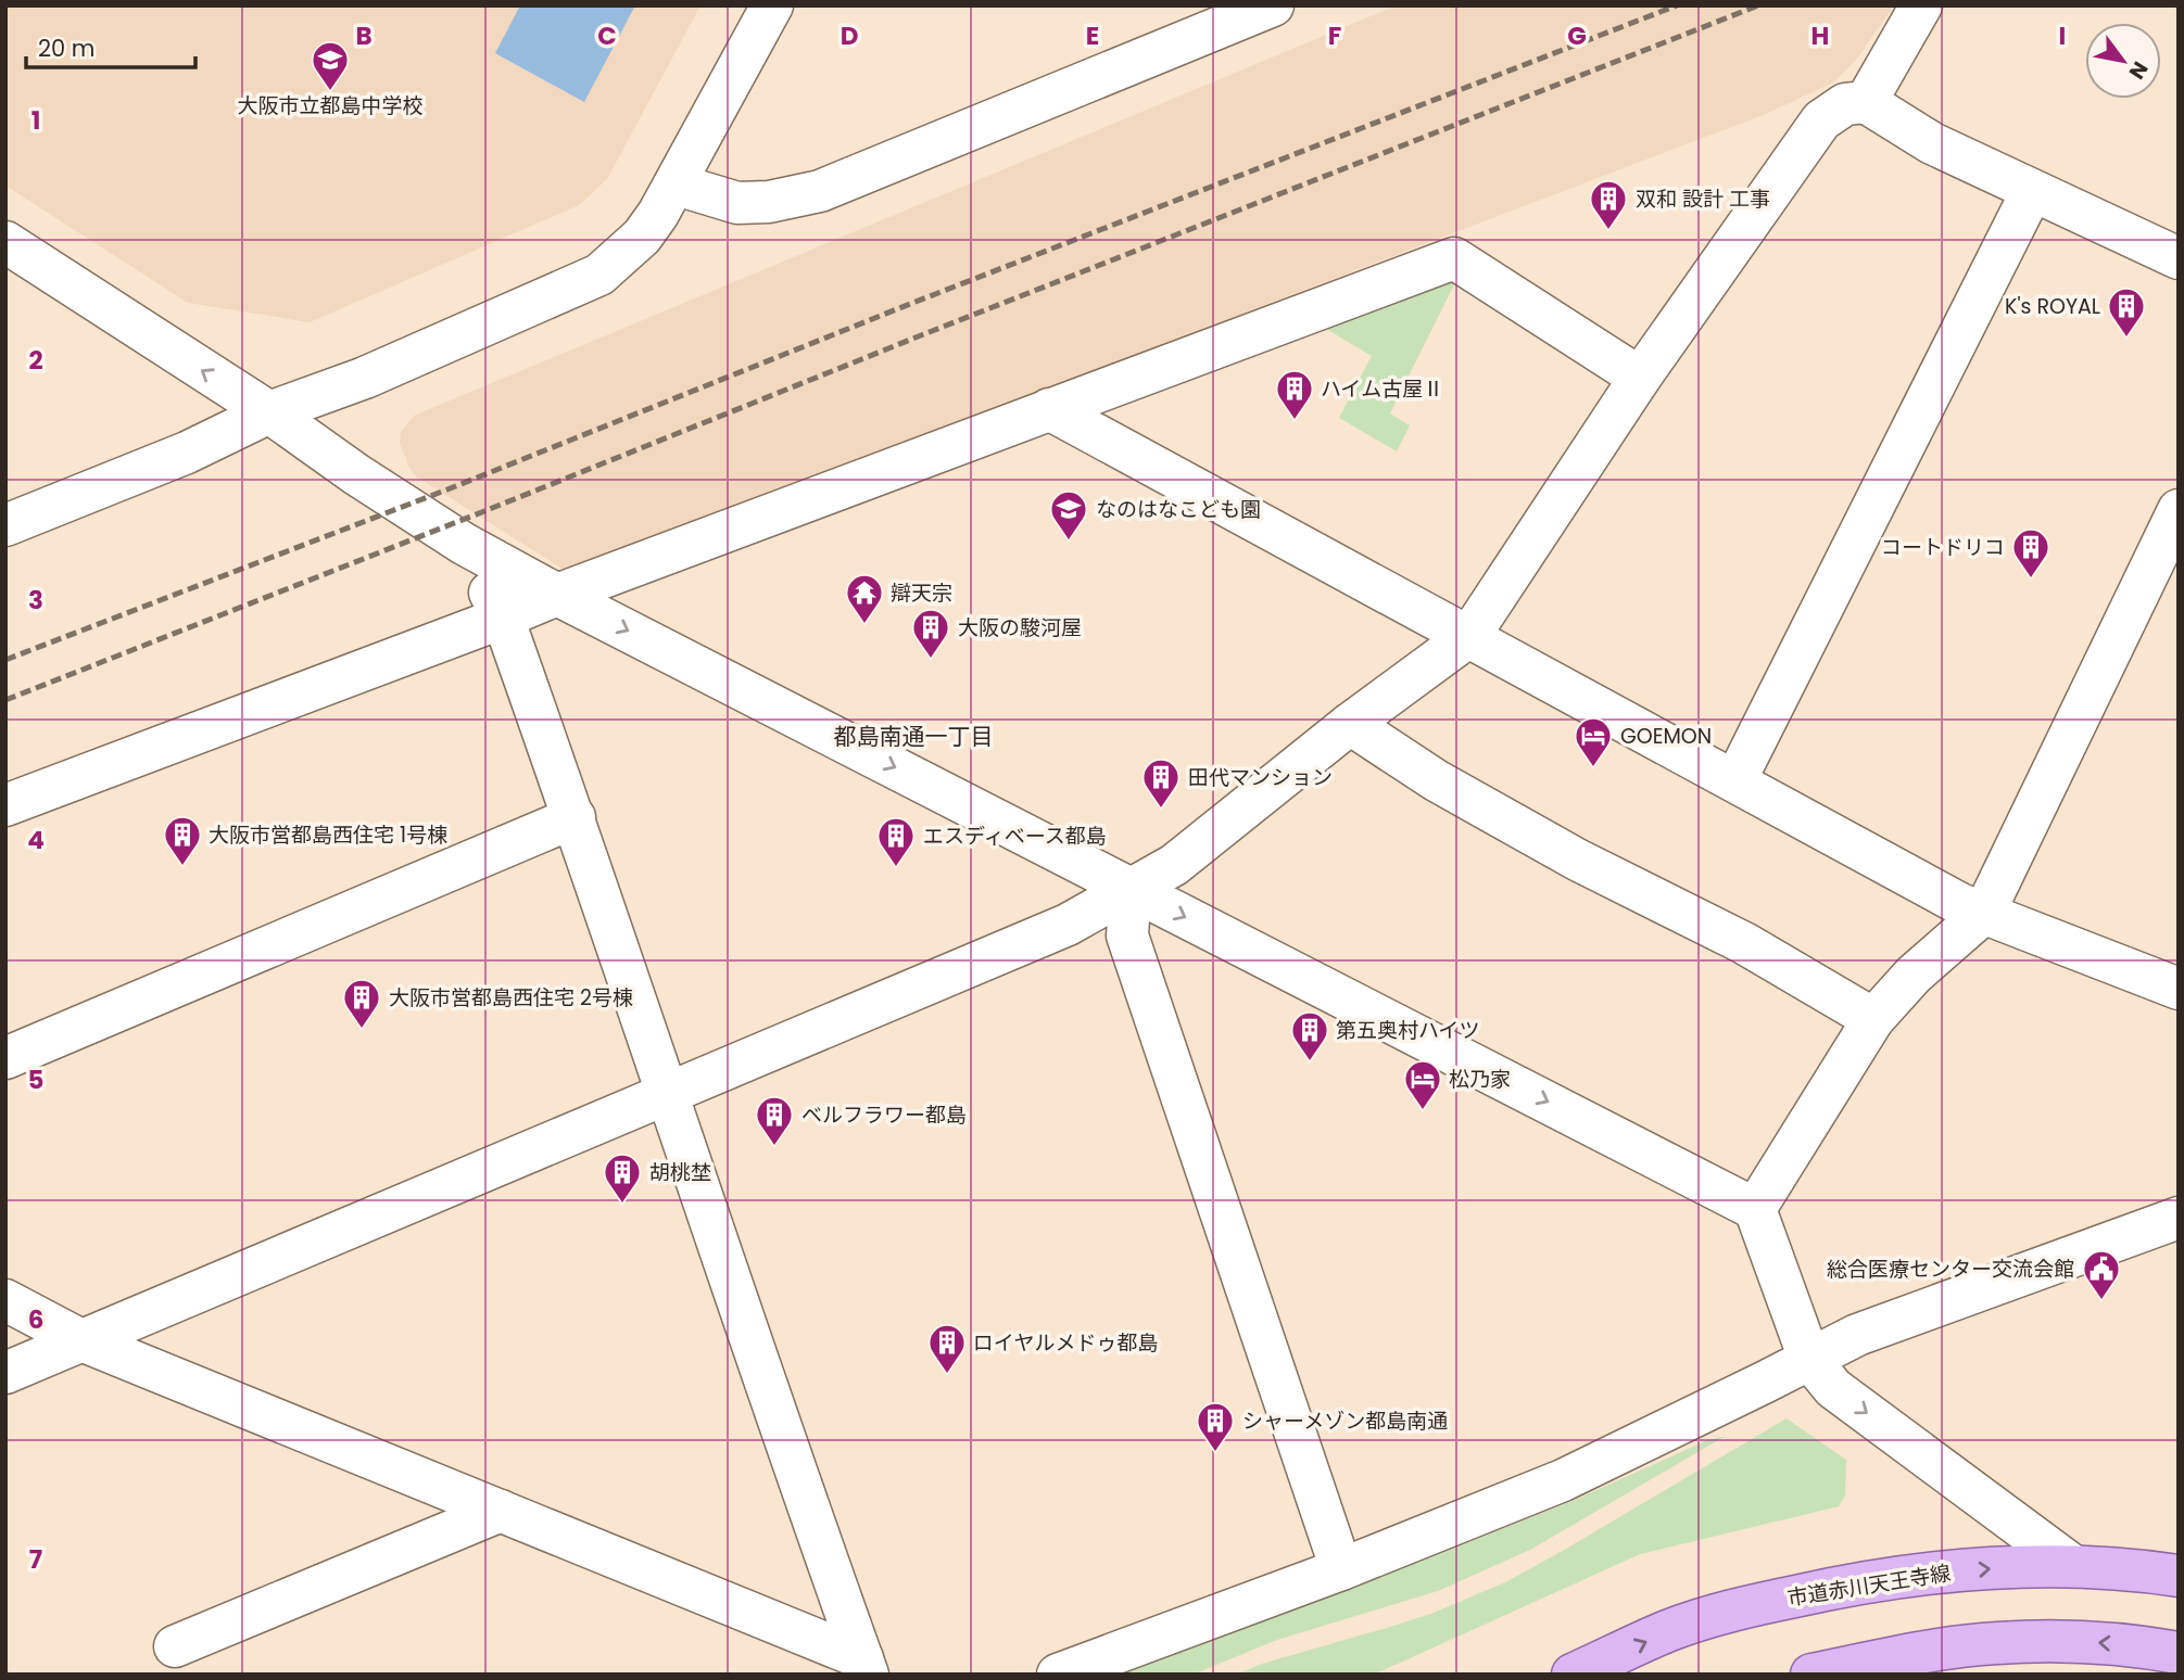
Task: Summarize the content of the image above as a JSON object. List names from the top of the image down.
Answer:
{
  "streets": {
    "main road": ["市道赤川天王寺線"]
  },
  "districts": ["都島南通一丁目"],
  "places": {
    "school or university": ["大阪市立都島中学校", "なのはなこども園"],
    "building": [
      "双和 設計 工事",
      "K's ROYAL",
      "ハイム古屋Ⅱ",
      "コートドリコ",
      "大阪の駿河屋",
      "田代マンション",
      "大阪市営都島西住宅 1号棟",
      "エスディベース都島",
      "大阪市営都島西住宅 2号棟",
      "第五奥村ハイツ",
      "ベルフラワー都島",
      "胡桃埜",
      "ロイヤルメドゥ都島",
      "シャーメゾン都島南通"
    ],
    "temple": ["辯天宗"],
    "hotel": ["GOEMON", "松乃家"],
    "public building": ["総合医療センター交流会館"]
  },
  "scale_bar": "20 m",
  "north": "bottom right",
  "grid": {
    "columns": [
      "B",
      "C",
      "D",
      "E",
      "F",
      "G",
      "H",
      "I"
    ],
    "rows": [
      "1",
      "2",
      "3",
      "4",
      "5",
      "6",
      "7"
    ]
  }
}
